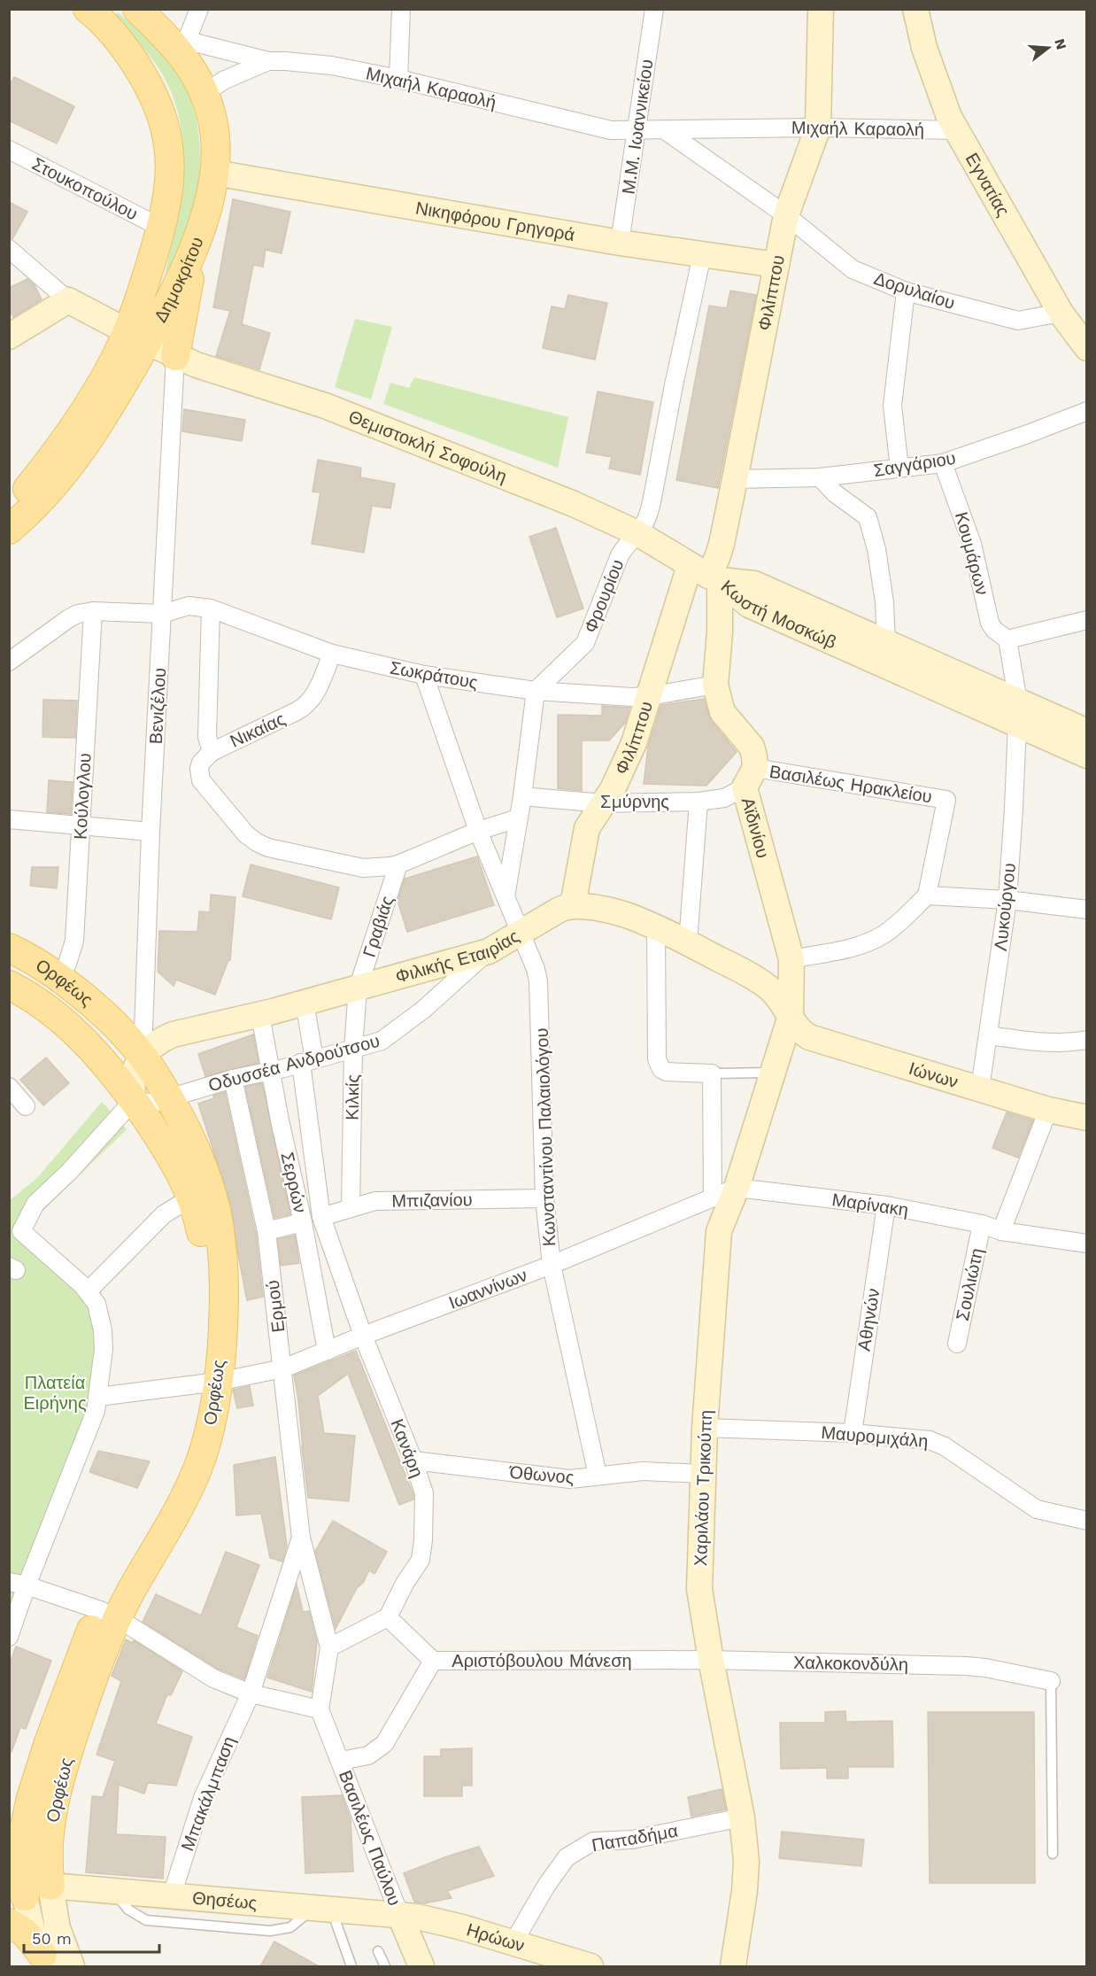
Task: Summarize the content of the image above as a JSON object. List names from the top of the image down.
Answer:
{
  "streets": {
    "main road": ["Δημοκρίτου", "Ορφέως"],
    "street": [
      "Μιχαήλ Καραολή",
      "Μ.Μ. Ιωαννικείου",
      "Εγνατίας",
      "Στουκοπούλου",
      "Νικηφόρου Γρηγορά",
      "Δορυλαίου",
      "Φιλίππου",
      "Θεμιστοκλή Σοφούλη",
      "Σαγγάριου",
      "Κουμάρων",
      "Φρουρίου",
      "Κωστή Μοσκώβ",
      "Σωκράτους",
      "Βενιζέλου",
      "Νικαίας",
      "Βασιλέως Ηρακλείου",
      "Κούλογλου",
      "Σμύρνης",
      "Αϊδινίου",
      "Λυκούργου",
      "Γραβιάς",
      "Φιλικής Εταιρίας",
      "Οδυσσέα Ανδρούτσου",
      "Ιώνων",
      "Κιλκίς",
      "Κωνσταντίνου Παλαιολόγου",
      "Σερρών",
      "Μπιζανίου",
      "Μαρίνακη",
      "Σουλιώτη",
      "Ιωαννίνων",
      "Ερμού",
      "Αθηνών",
      "Μαυρομιχάλη",
      "Κανάρη",
      "Όθωνος",
      "Χαριλάου Τρικούπη",
      "Αριστόβουλου Μάνεση",
      "Χαλκοκονδύλη",
      "Μπακάλμπαση",
      "Βασιλέως Παύλου",
      "Παπαδήμα",
      "Θησέως",
      "Ηρώων"
    ]
  },
  "crossings": [
    ["Μιχαήλ Καραολή", "Μ.Μ. Ιωαννικείου"],
    ["Μιχαήλ Καραολή", "Εγνατίας"],
    ["Μιχαήλ Καραολή", "Δημοκρίτου"],
    ["Μιχαήλ Καραολή", "Φιλίππου"],
    ["Μ.Μ. Ιωαννικείου", "Νικηφόρου Γρηγορά"],
    ["Εγνατίας", "Δορυλαίου"],
    ["Στουκοπούλου", "Δημοκρίτου"],
    ["Νικηφόρου Γρηγορά", "Δημοκρίτου"],
    ["Νικηφόρου Γρηγορά", "Φιλίππου"],
    ["Νικηφόρου Γρηγορά", "Φρουρίου"],
    ["Δημοκρίτου", "Θεμιστοκλή Σοφούλη"],
    ["Δορυλαίου", "Φιλίππου"],
    ["Φιλίππου", "Θεμιστοκλή Σοφούλη"],
    ["Φιλίππου", "Σαγγάριου"],
    ["Φιλίππου", "Κωστή Μοσκώβ"],
    ["Φιλίππου", "Σωκράτους"],
    ["Φιλίππου", "Σμύρνης"],
    ["Φιλίππου", "Αϊδινίου"],
    ["Φιλίππου", "Φιλικής Εταιρίας"],
    ["Θεμιστοκλή Σοφούλη", "Φρουρίου"],
    ["Θεμιστοκλή Σοφούλη", "Κωστή Μοσκώβ"],
    ["Θεμιστοκλή Σοφούλη", "Βενιζέλου"],
    ["Θεμιστοκλή Σοφούλη", "Αϊδινίου"],
    ["Σαγγάριου", "Κουμάρων"],
    ["Κουμάρων", "Λυκούργου"],
    ["Φρουρίου", "Σωκράτους"],
    ["Κωστή Μοσκώβ", "Αϊδινίου"],
    ["Κωστή Μοσκώβ", "Λυκούργου"],
    ["Σωκράτους", "Βενιζέλου"],
    ["Σωκράτους", "Νικαίας"],
    ["Σωκράτους", "Κούλογλου"],
    ["Σωκράτους", "Αϊδινίου"],
    ["Σωκράτους", "Κωνσταντίνου Παλαιολόγου"],
    ["Βενιζέλου", "Φιλικής Εταιρίας"],
    ["Βενιζέλου", "Ορφέως"],
    ["Νικαίας", "Γραβιάς"],
    ["Βασιλέως Ηρακλείου", "Σμύρνης"],
    ["Βασιλέως Ηρακλείου", "Αϊδινίου"],
    ["Κούλογλου", "Ορφέως"],
    ["Σμύρνης", "Αϊδινίου"],
    ["Αϊδινίου", "Φιλικής Εταιρίας"],
    ["Αϊδινίου", "Ιώνων"],
    ["Αϊδινίου", "Χαριλάου Τρικούπη"],
    ["Λυκούργου", "Ιώνων"],
    ["Γραβιάς", "Φιλικής Εταιρίας"],
    ["Γραβιάς", "Κιλκίς"],
    ["Φιλικής Εταιρίας", "Ορφέως"],
    ["Φιλικής Εταιρίας", "Οδυσσέα Ανδρούτσου"],
    ["Φιλικής Εταιρίας", "Ιώνων"],
    ["Φιλικής Εταιρίας", "Κιλκίς"],
    ["Φιλικής Εταιρίας", "Κωνσταντίνου Παλαιολόγου"],
    ["Φιλικής Εταιρίας", "Σερρών"],
    ["Φιλικής Εταιρίας", "Χαριλάου Τρικούπη"],
    ["Ορφέως", "Οδυσσέα Ανδρούτσου"],
    ["Ορφέως", "Ιωαννίνων"],
    ["Ορφέως", "Θησέως"],
    ["Οδυσσέα Ανδρούτσου", "Κιλκίς"],
    ["Οδυσσέα Ανδρούτσου", "Σερρών"],
    ["Οδυσσέα Ανδρούτσου", "Ερμού"],
    ["Ιώνων", "Χαριλάου Τρικούπη"],
    ["Κιλκίς", "Μπιζανίου"],
    ["Κωνσταντίνου Παλαιολόγου", "Μπιζανίου"],
    ["Κωνσταντίνου Παλαιολόγου", "Ιωαννίνων"],
    ["Κωνσταντίνου Παλαιολόγου", "Όθωνος"],
    ["Σερρών", "Ιωαννίνων"],
    ["Μπιζανίου", "Κανάρη"],
    ["Μαρίνακη", "Σουλιώτη"],
    ["Μαρίνακη", "Ιωαννίνων"],
    ["Μαρίνακη", "Αθηνών"],
    ["Μαρίνακη", "Χαριλάου Τρικούπη"],
    ["Ιωαννίνων", "Ερμού"],
    ["Ιωαννίνων", "Κανάρη"],
    ["Ιωαννίνων", "Χαριλάου Τρικούπη"],
    ["Ερμού", "Μπακάλμπαση"],
    ["Αθηνών", "Μαυρομιχάλη"],
    ["Μαυρομιχάλη", "Χαριλάου Τρικούπη"],
    ["Κανάρη", "Όθωνος"],
    ["Κανάρη", "Αριστόβουλου Μάνεση"],
    ["Όθωνος", "Χαριλάου Τρικούπη"],
    ["Χαριλάου Τρικούπη", "Χαλκοκονδύλη"],
    ["Χαριλάου Τρικούπη", "Παπαδήμα"],
    ["Αριστόβουλου Μάνεση", "Χαλκοκονδύλη"],
    ["Αριστόβουλου Μάνεση", "Βασιλέως Παύλου"],
    ["Μπακάλμπαση", "Θησέως"],
    ["Βασιλέως Παύλου", "Θησέως"],
    ["Βασιλέως Παύλου", "Ηρώων"],
    ["Παπαδήμα", "Ηρώων"],
    ["Θησέως", "Ηρώων"]
  ],
  "parks": ["Πλατεία Ειρήνης"],
  "scale_bar": "50 m",
  "north": "right"
}
